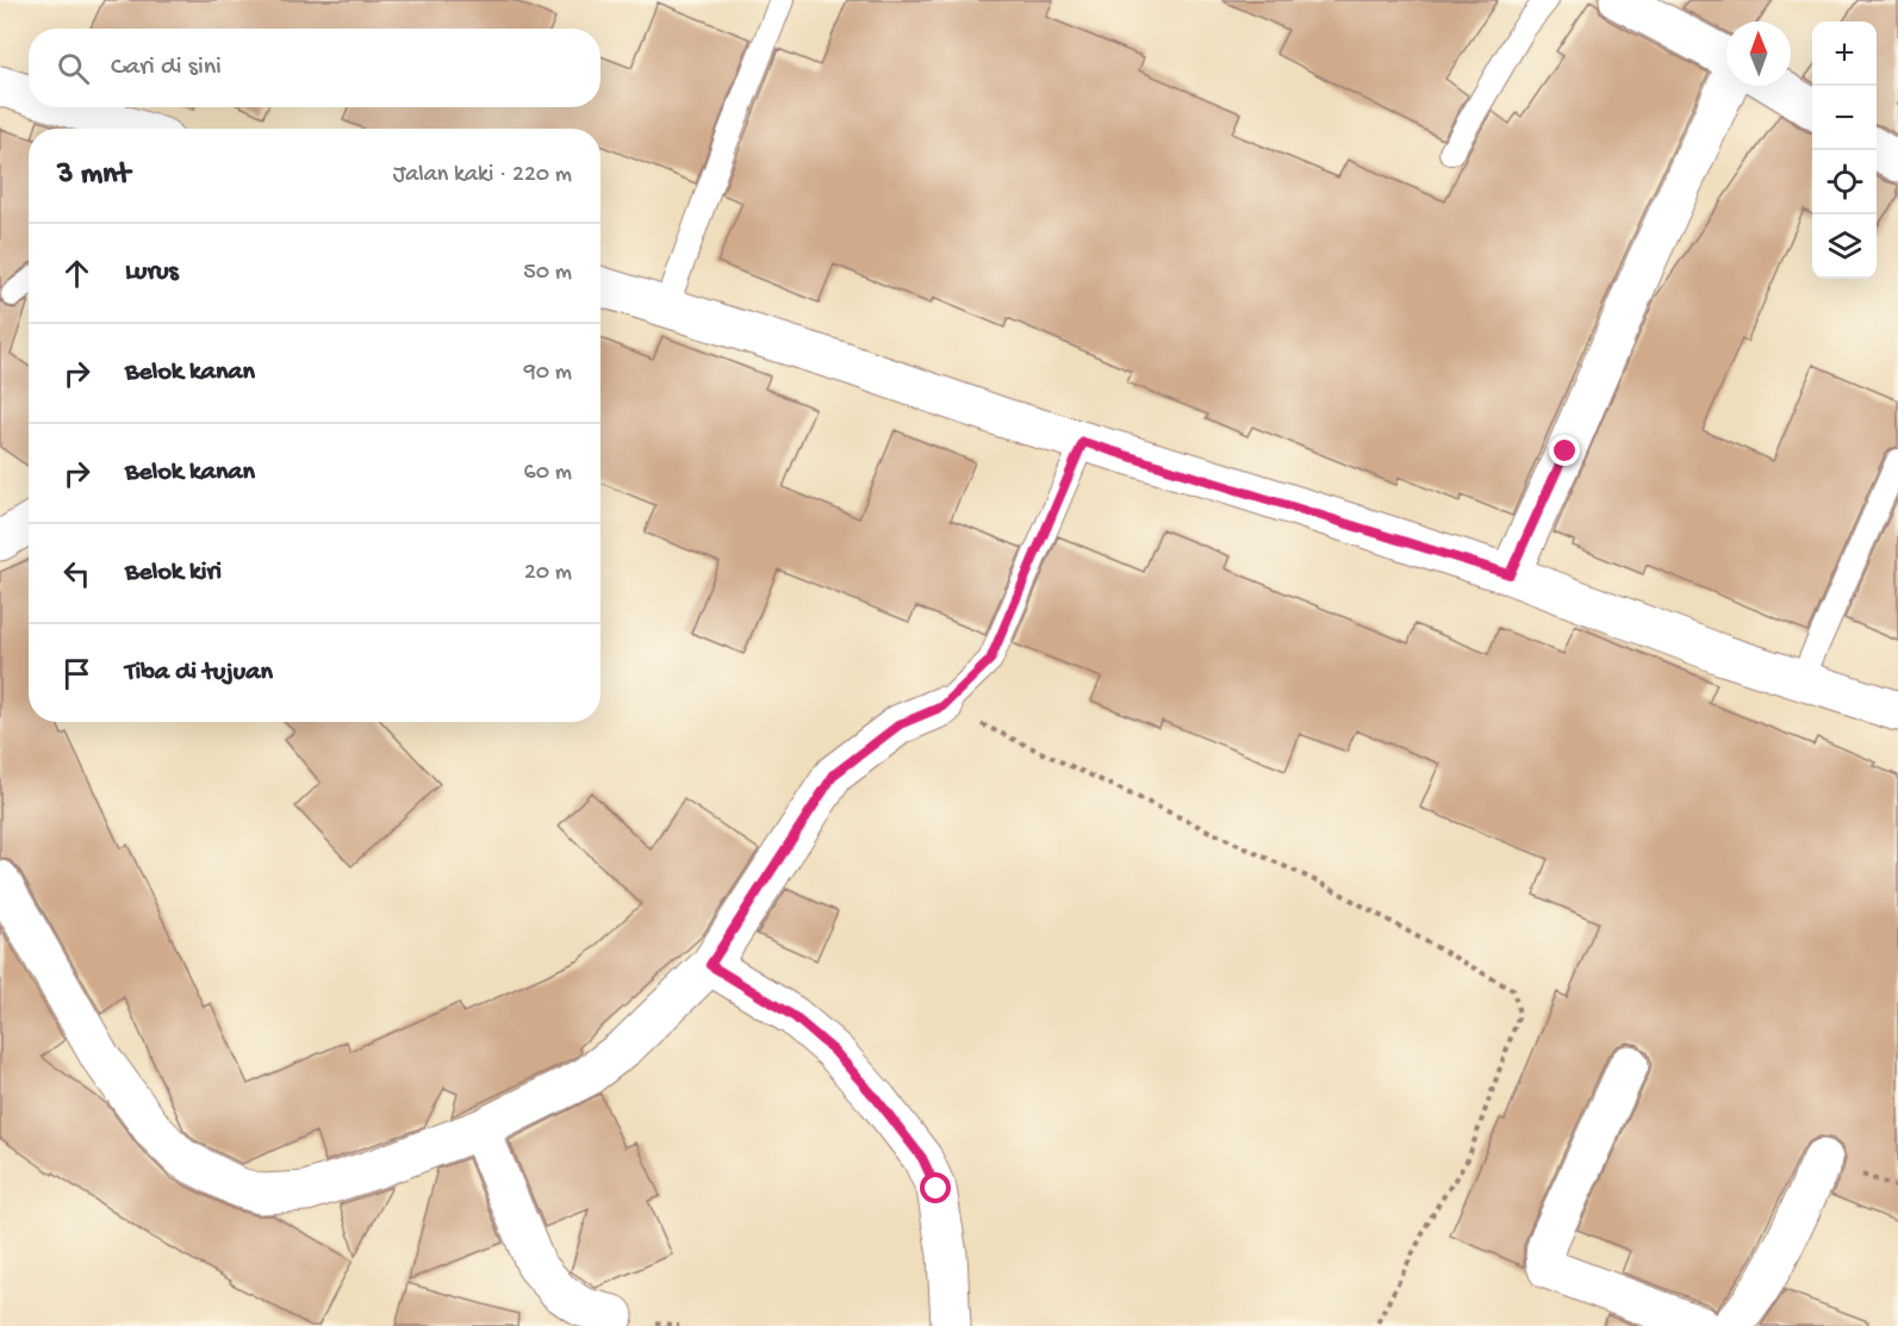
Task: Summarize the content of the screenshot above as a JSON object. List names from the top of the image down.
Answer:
{
  "north": "top",
  "page": {
    "map_buttons": ["+", "−"],
    "search": "Cari di sini",
    "heading": ["3 mnt", "Jalan kaki · 220 m"],
    "list": [
      ["Lurus", "50 m"],
      ["Belok kanan", "90 m"],
      ["Belok kanan", "60 m"],
      ["Belok kiri", "20 m"],
      "Tiba di tujuan"
    ]
  }
}
